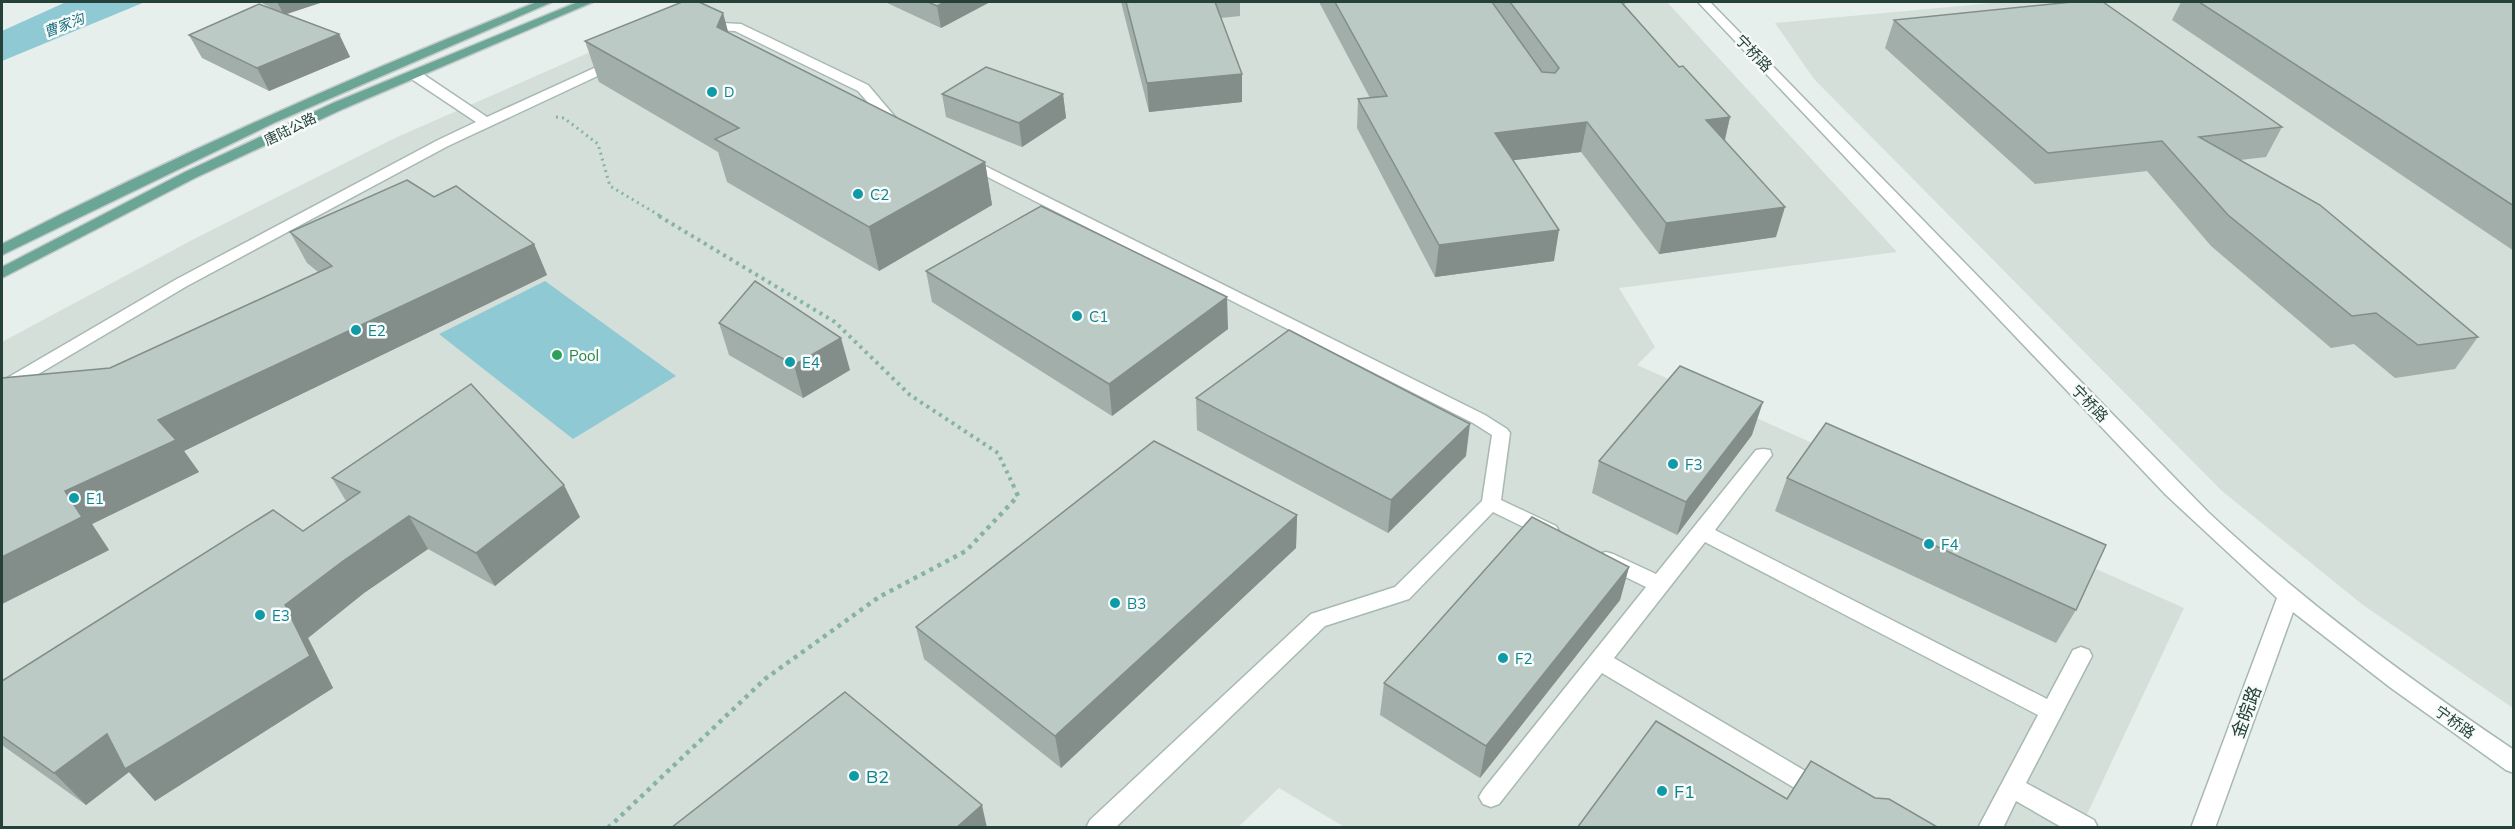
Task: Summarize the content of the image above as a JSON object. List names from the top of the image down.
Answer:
{
  "streets": {
    "main road": ["唐陆公路"],
    "street": ["宁桥路", "金皖路"]
  },
  "crossings": [
    ["宁桥路", "金皖路"]
  ],
  "water": ["曹家沟"],
  "places": [
    "D",
    "C2",
    "C1",
    "E2",
    "Pool",
    "E4",
    "F3",
    "E1",
    "F4",
    "B3",
    "E3",
    "F2",
    "B2",
    "F1"
  ]
}
